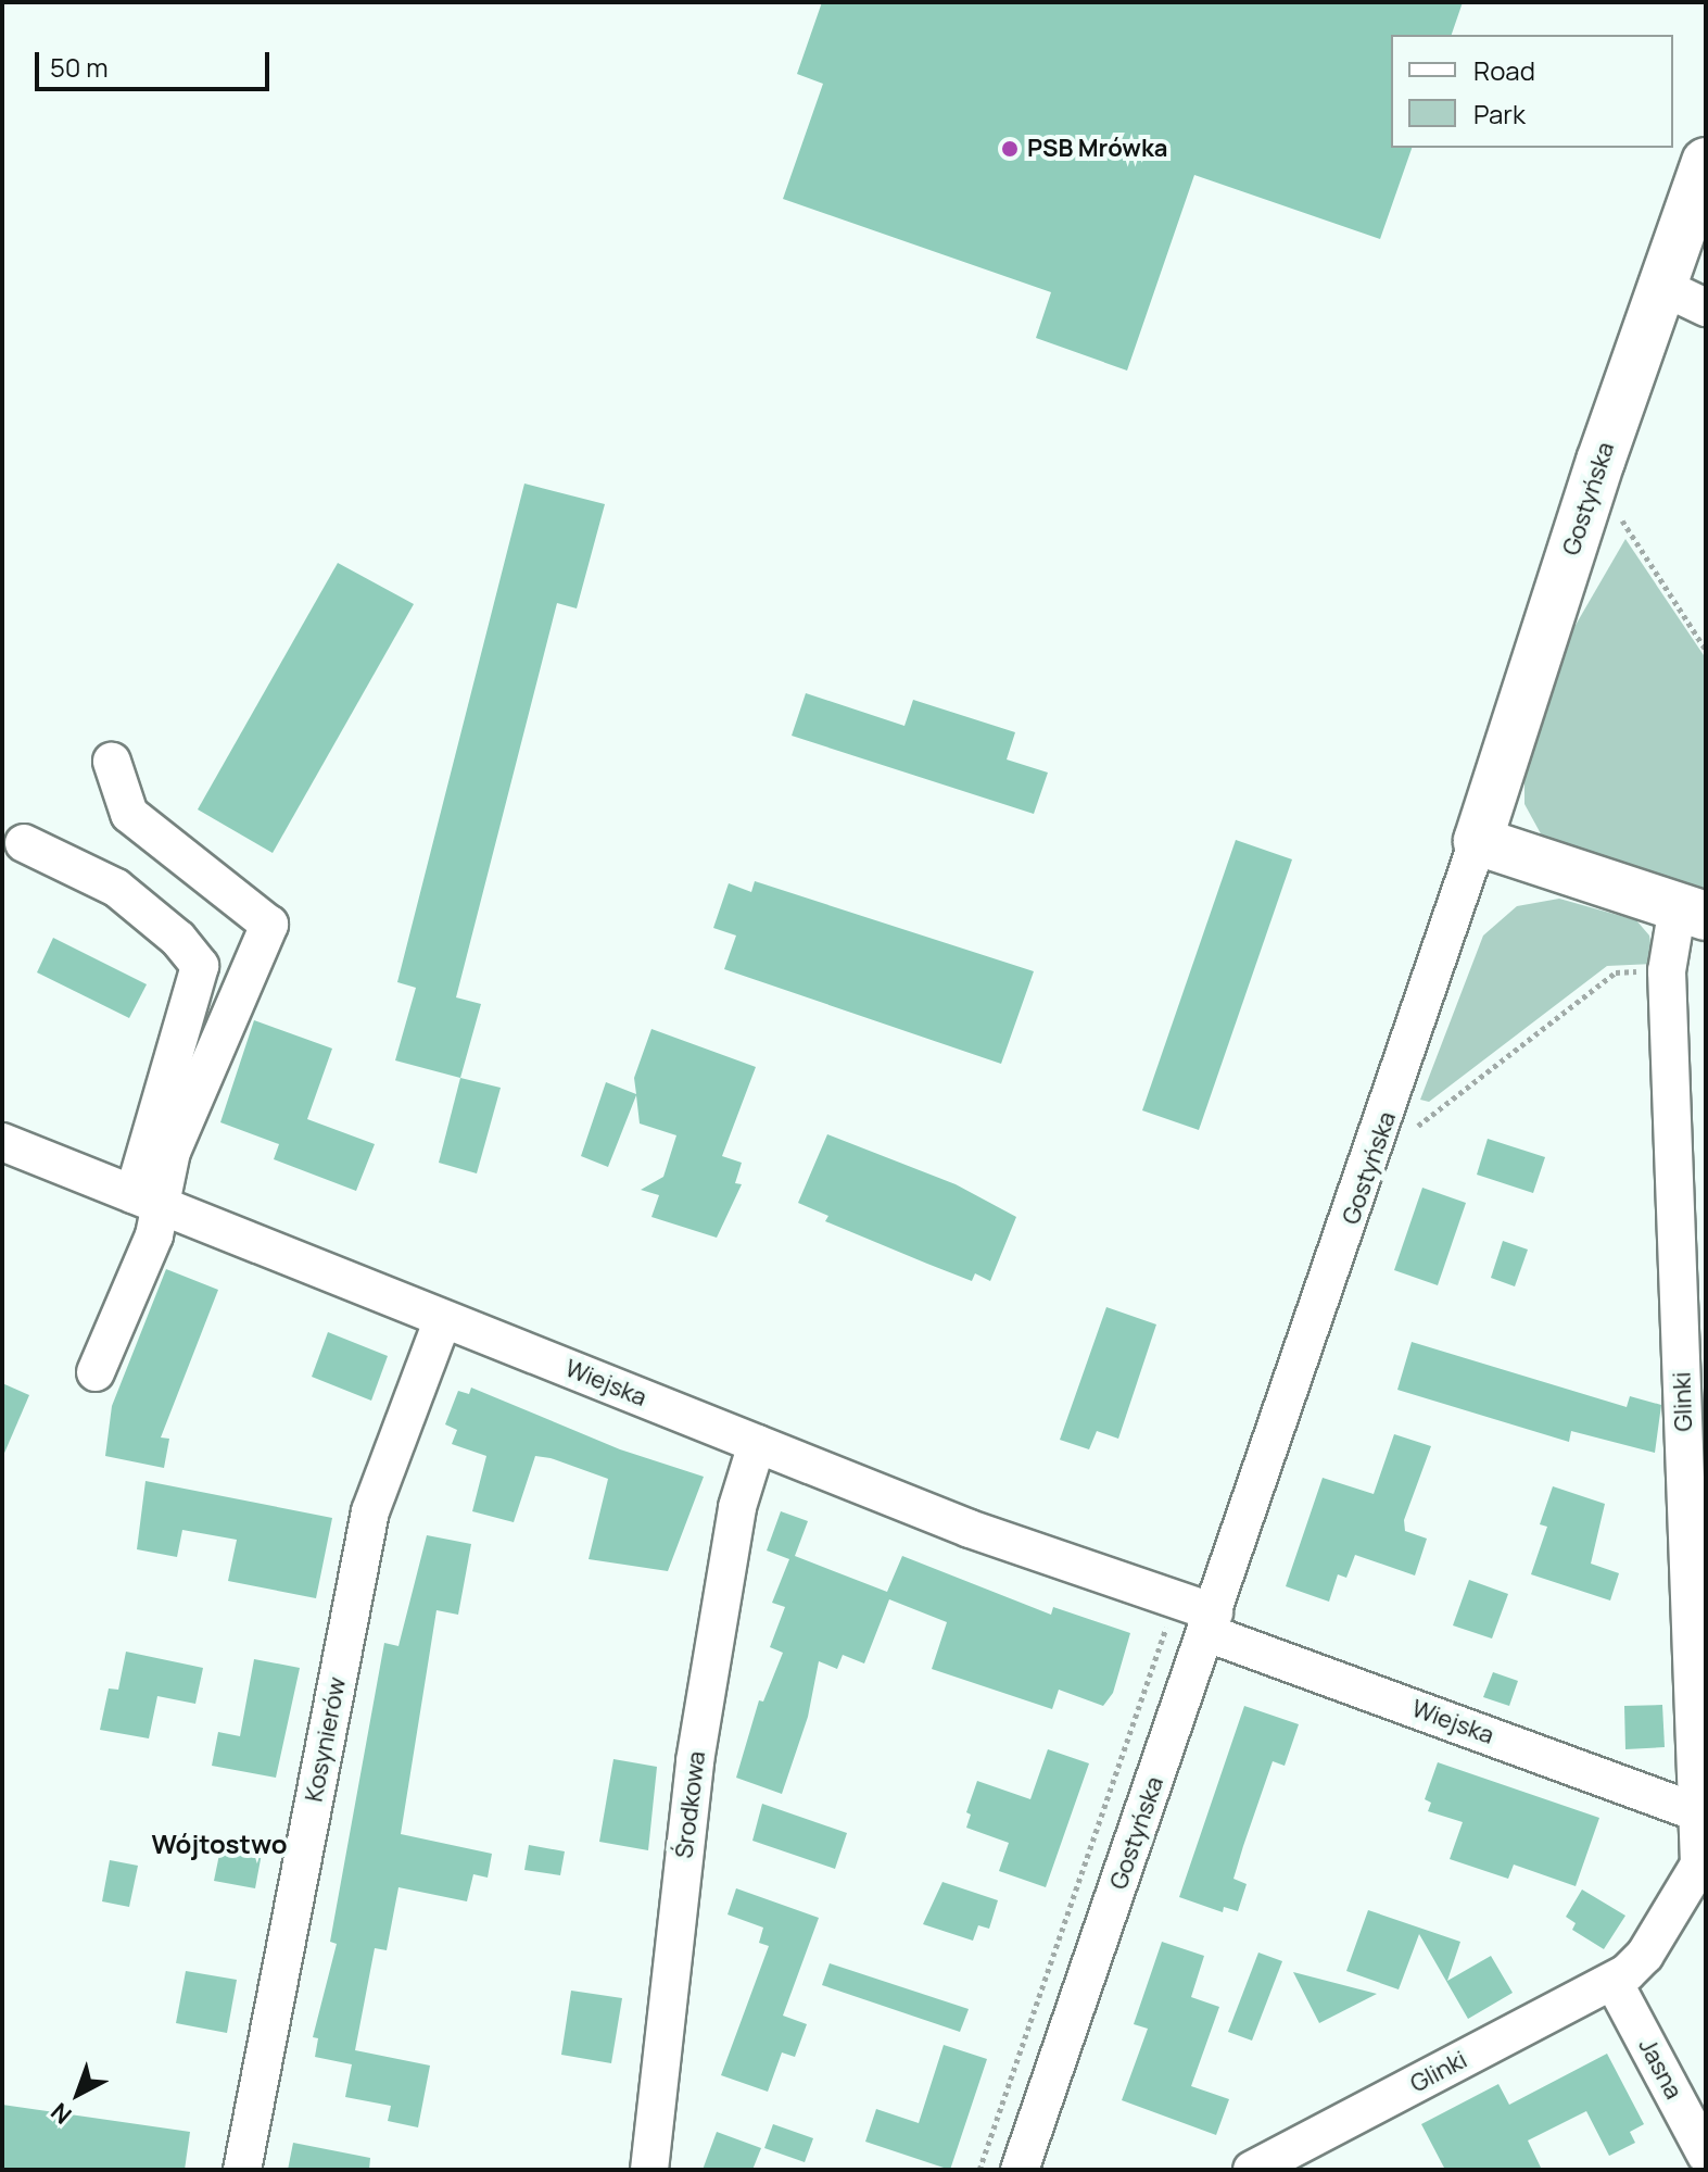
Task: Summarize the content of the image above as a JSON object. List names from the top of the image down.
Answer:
{
  "streets": {
    "main road": ["Gostyńska"],
    "street": [
      "Wiejska",
      "Glinki",
      "Kosynierów",
      "Środkowa",
      "Jasna"
    ]
  },
  "crossings": [
    ["Gostyńska", "Wiejska"],
    ["Wiejska", "Glinki"],
    ["Wiejska", "Kosynierów"],
    ["Wiejska", "Środkowa"],
    ["Glinki", "Jasna"]
  ],
  "districts": ["Wójtostwo"],
  "places": ["PSB Mrówka"],
  "legend": ["Road", "Park"],
  "scale_bar": "50 m",
  "north": "bottom left"
}
